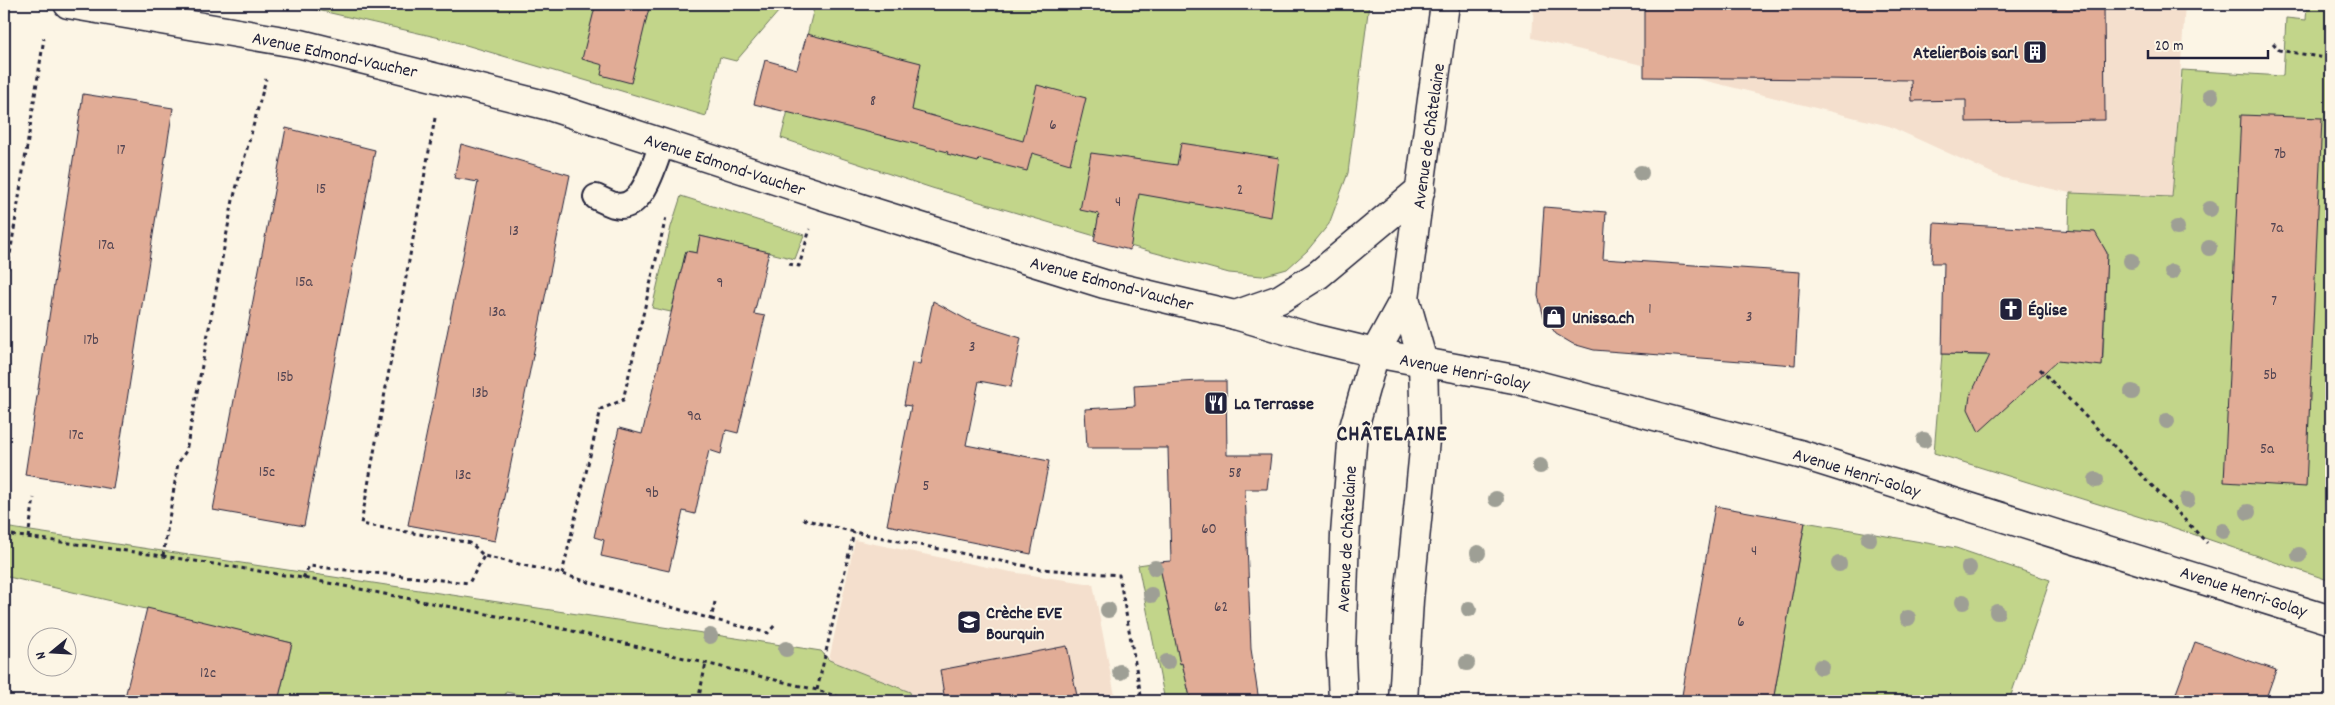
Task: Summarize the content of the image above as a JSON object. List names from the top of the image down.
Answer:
{
  "streets": {
    "street": ["Avenue Edmond-Vaucher", "Avenue de Châtelaine", "Avenue Henri-Golay"]
  },
  "crossings": [
    ["Avenue Edmond-Vaucher", "Avenue de Châtelaine"],
    ["Avenue Edmond-Vaucher", "Avenue Henri-Golay"],
    ["Avenue de Châtelaine", "Avenue Henri-Golay"]
  ],
  "districts": ["CHÂTELAINE"],
  "places": {
    "building": ["AtelierBois sarl"],
    "church": ["Église"],
    "shop": ["Unissa.ch"],
    "restaurant": ["La Terrasse"],
    "school or university": ["Crèche EVE Bourquin"]
  },
  "house_numbers": [
    "8",
    "6",
    "17",
    "7b",
    "15",
    "2",
    "4",
    "7a",
    "13",
    "17a",
    "15a",
    "9",
    "7",
    "1",
    "13a",
    "3",
    "17b",
    "3",
    "5b",
    "15b",
    "13b",
    "9a",
    "17c",
    "5a",
    "15c",
    "58",
    "13c",
    "5",
    "9b",
    "60",
    "4",
    "62",
    "6",
    "12c"
  ],
  "scale_bar": "20 m",
  "north": "left"
}
